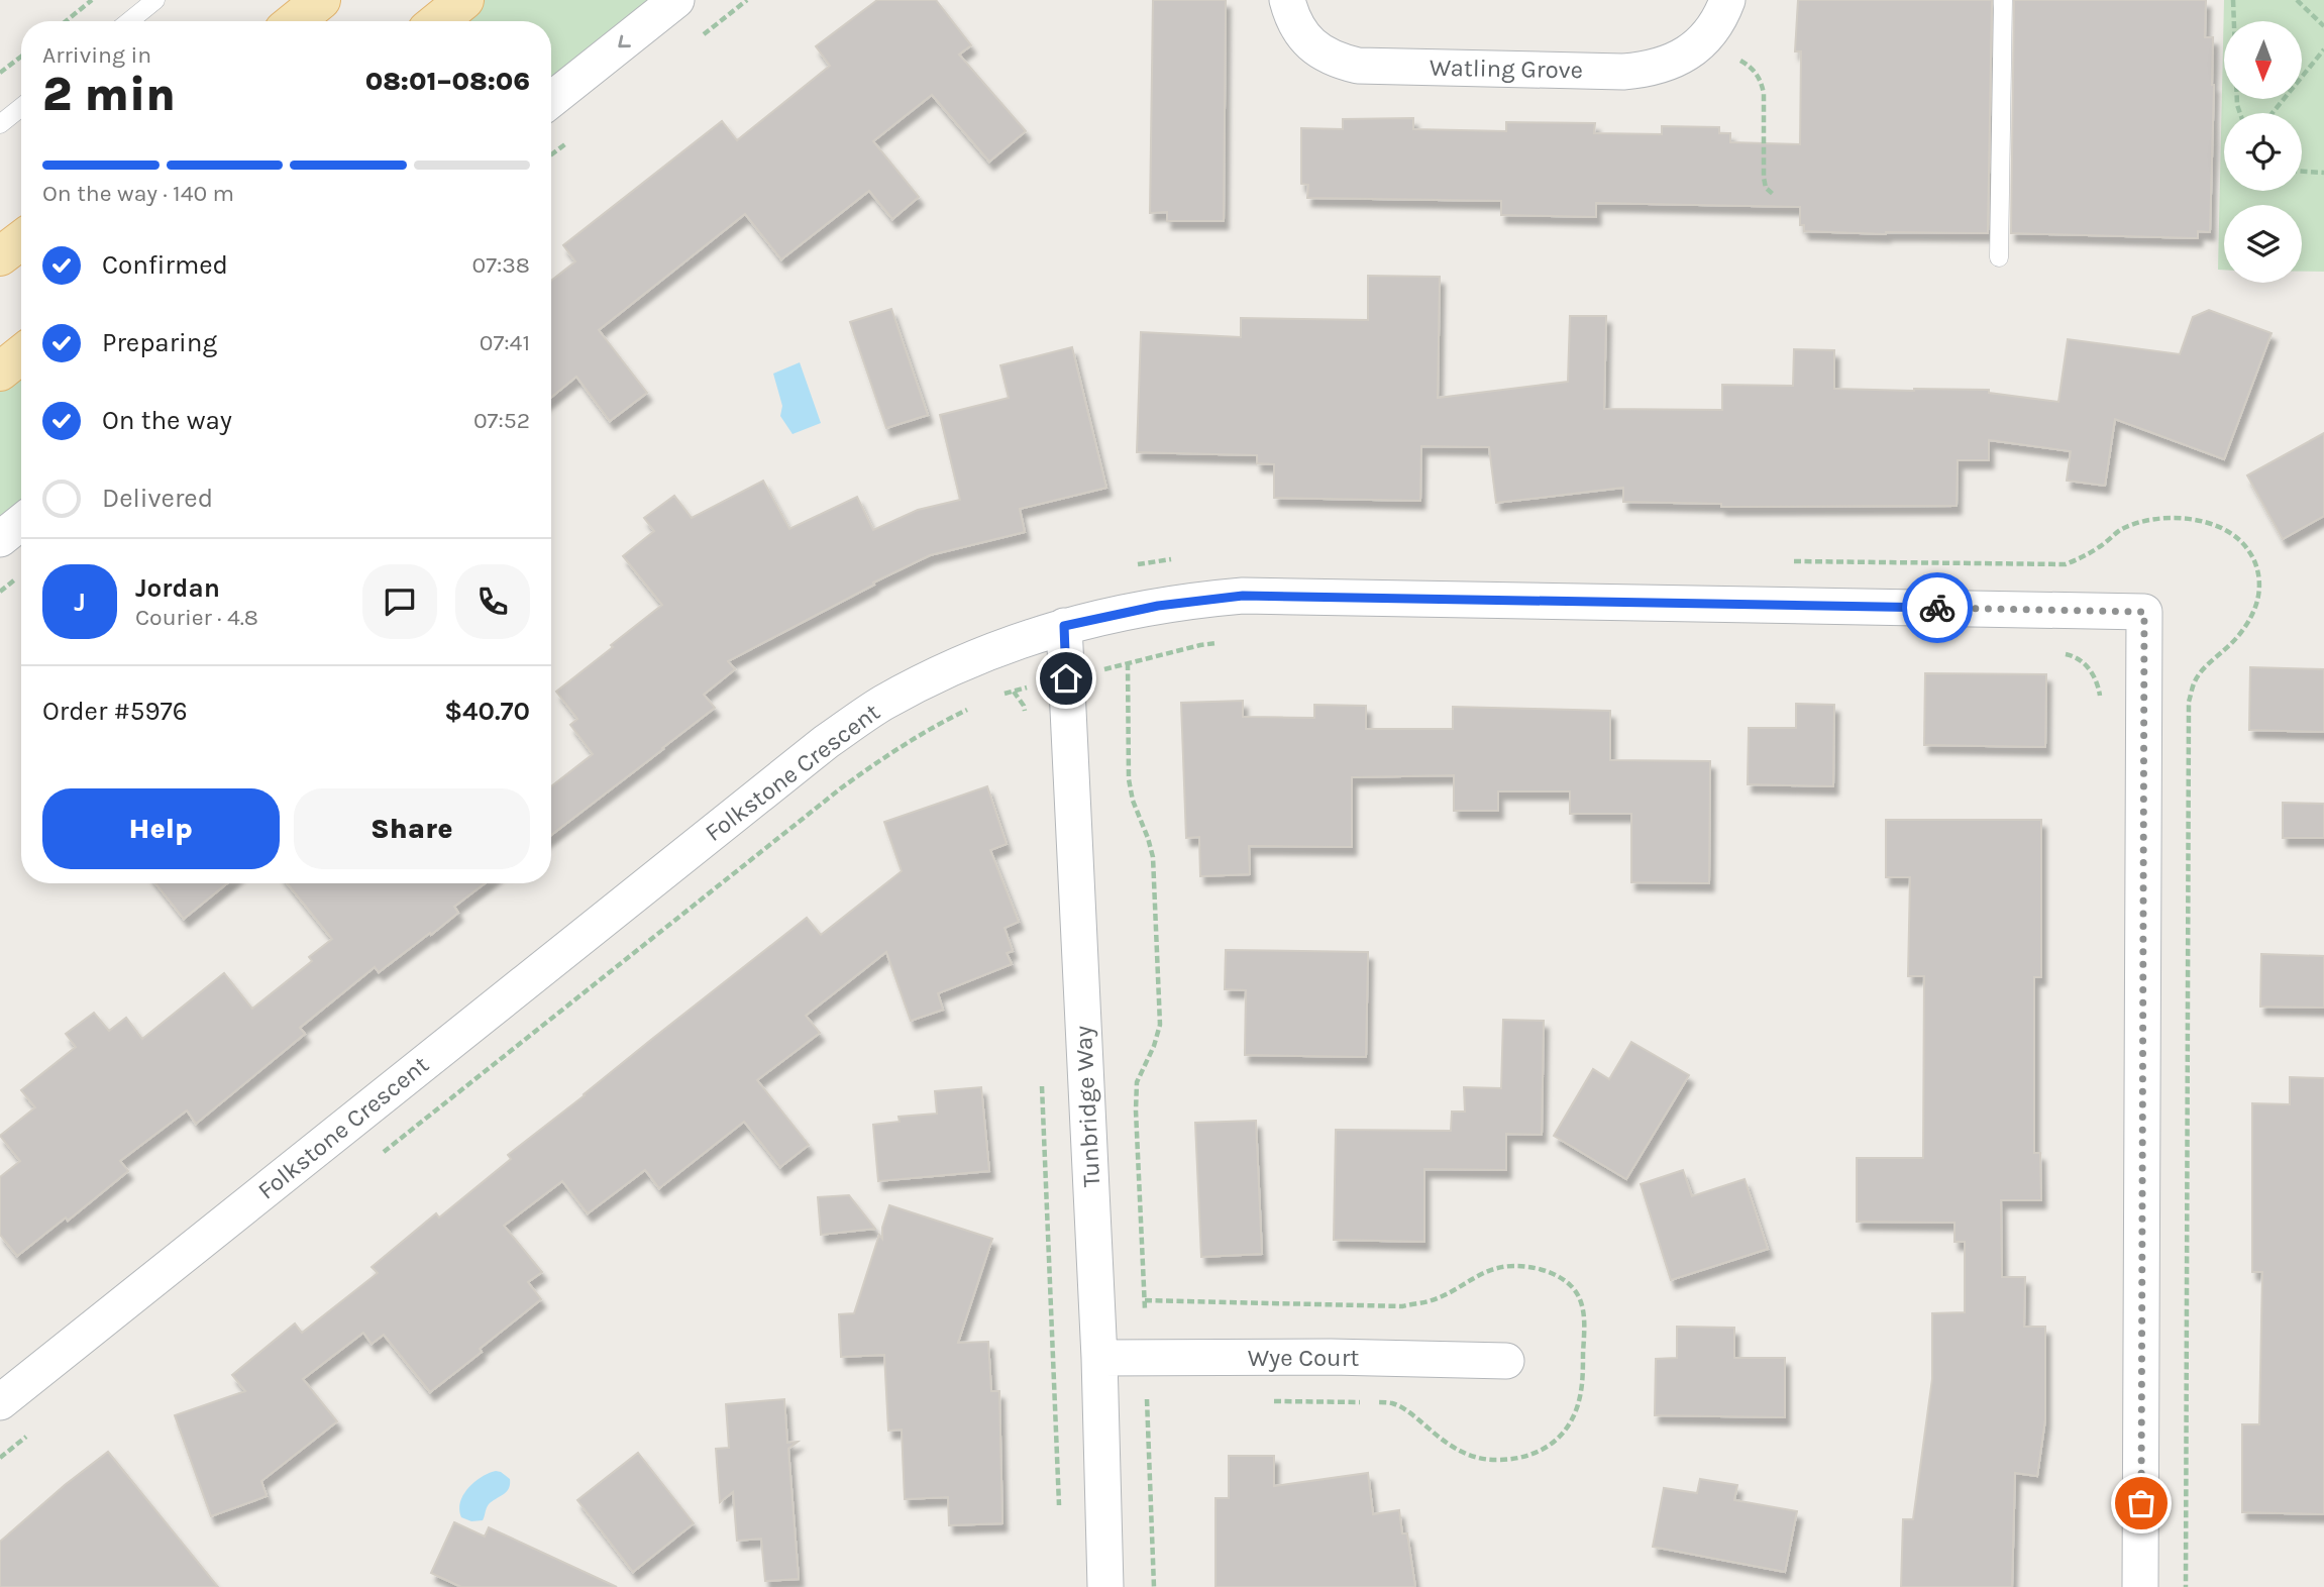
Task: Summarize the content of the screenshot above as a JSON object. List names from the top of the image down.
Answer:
{
  "streets": {
    "street": [
      "Watling Grove",
      "Folkstone Crescent",
      "Tunbridge Way",
      "Wye Court"
    ]
  },
  "crossings": [
    ["Folkstone Crescent", "Tunbridge Way"],
    ["Tunbridge Way", "Wye Court"]
  ],
  "north": "bottom",
  "page": {
    "heading": ["2 min", "Arriving in", "08:01–08:06"],
    "panel": [
      "Jordan",
      "Courier · 4.8",
      "Order #5976",
      "$40.70"
    ],
    "bar": "On the way · 140 m",
    "list": [
      ["Confirmed", "07:38"],
      ["Preparing", "07:41"],
      ["On the way", "07:52"],
      "Delivered"
    ],
    "round": "J",
    "buttons": ["Help", "Share"]
  }
}
